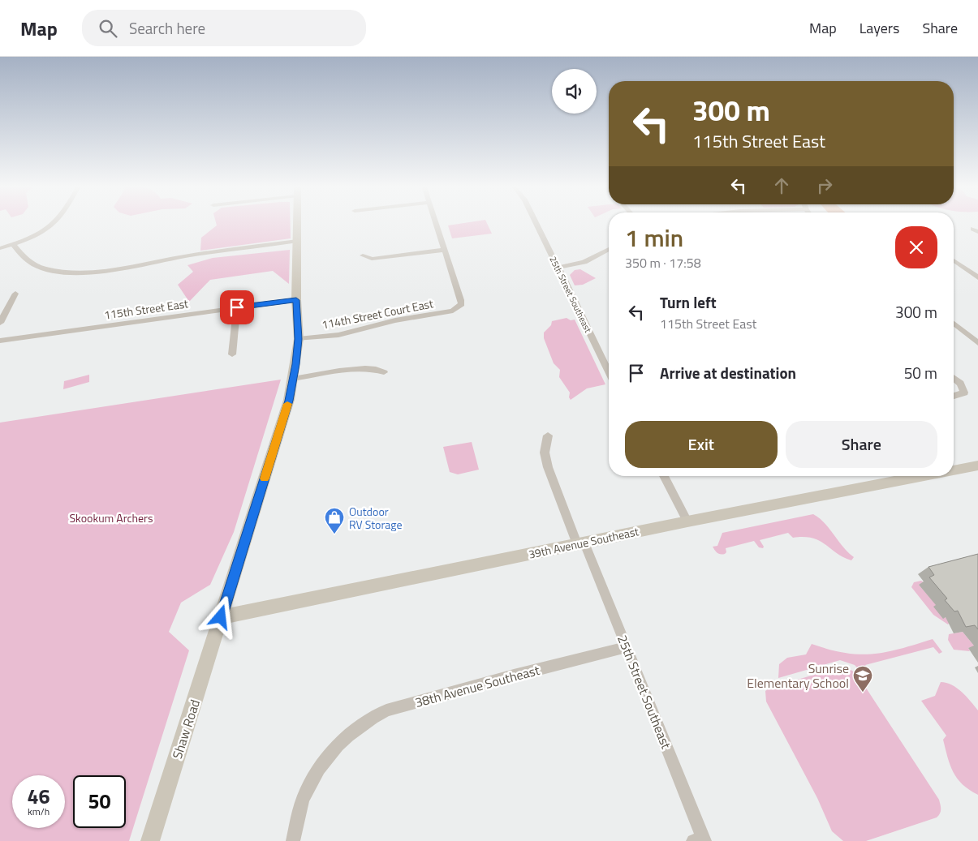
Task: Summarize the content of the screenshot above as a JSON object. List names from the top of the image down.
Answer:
{
  "streets": {
    "main road": ["39th Avenue Southeast", "Shaw Road"],
    "street": [
      "25th Street Southeast",
      "115th Street East",
      "114th Street Court East",
      "38th Avenue Southeast"
    ]
  },
  "crossings": [
    ["25th Street Southeast", "39th Avenue Southeast"],
    ["25th Street Southeast", "38th Avenue Southeast"],
    ["115th Street East", "Shaw Road"],
    ["114th Street Court East", "Shaw Road"],
    ["39th Avenue Southeast", "Shaw Road"]
  ],
  "parks": ["Skookum Archers"],
  "places": {
    "shop": ["Outdoor RV Storage"],
    "school or university": ["Sunrise Elementary School"]
  },
  "page": {
    "header": "Map",
    "search": "Search here",
    "nav": ["Map", "Layers", "Share"],
    "turn": ["300 m", "115th Street East"],
    "heading": ["1 min", "350 m · 17:58"],
    "list": [
      {
        "name": "Turn left",
        "note": "115th Street East",
        "value": "300 m"
      },
      {
        "name": "Arrive at destination",
        "value": "50 m"
      }
    ],
    "buttons": ["Exit", "Share"],
    "speed": "46 km/h",
    "limit": "50"
  }
}
